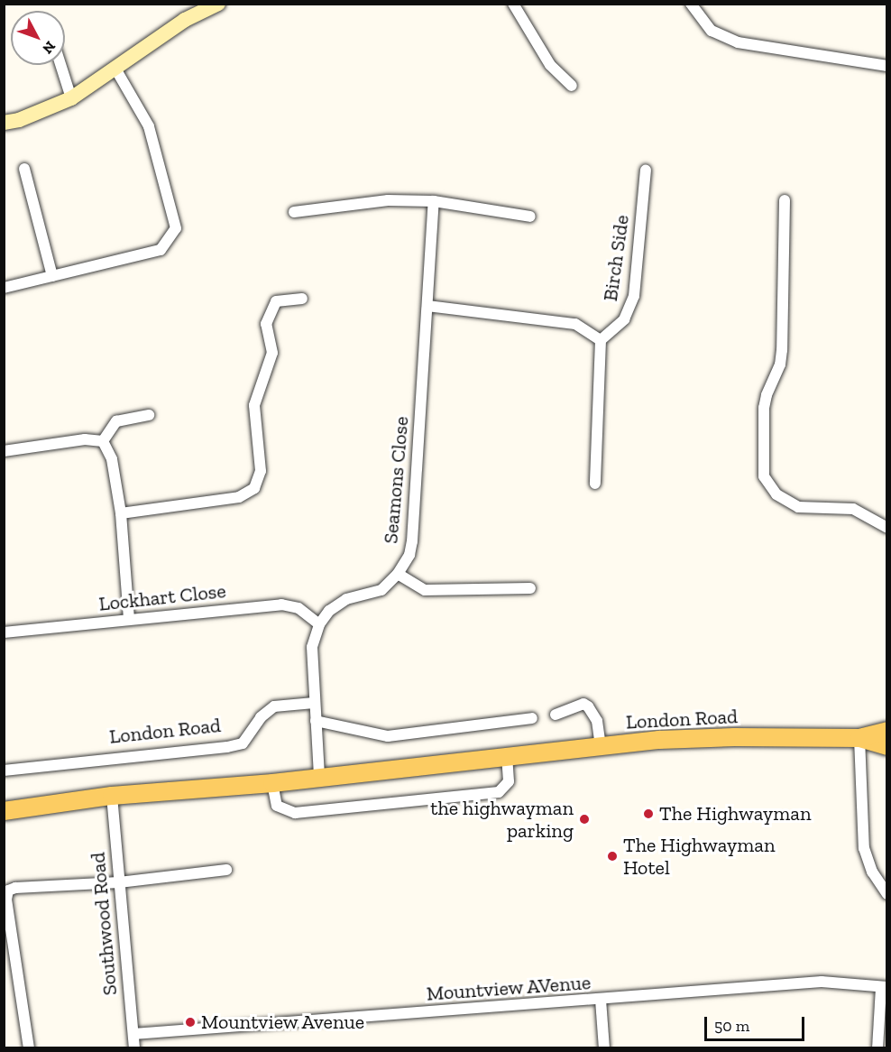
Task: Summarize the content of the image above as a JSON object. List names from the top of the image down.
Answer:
{
  "streets": {
    "main road": ["London Road"],
    "street": [
      "Birch Side",
      "Seamons Close",
      "Lockhart Close",
      "Southwood Road",
      "Mountview AVenue"
    ]
  },
  "crossings": [
    ["Seamons Close", "Lockhart Close"],
    ["Seamons Close", "London Road"],
    ["London Road", "Southwood Road"],
    ["Southwood Road", "Mountview AVenue"]
  ],
  "places": [
    "The Highwayman",
    "the highwayman parking",
    "The Highwayman Hotel",
    "Mountview Avenue"
  ],
  "scale_bar": "50 m",
  "north": "bottom right"
}
